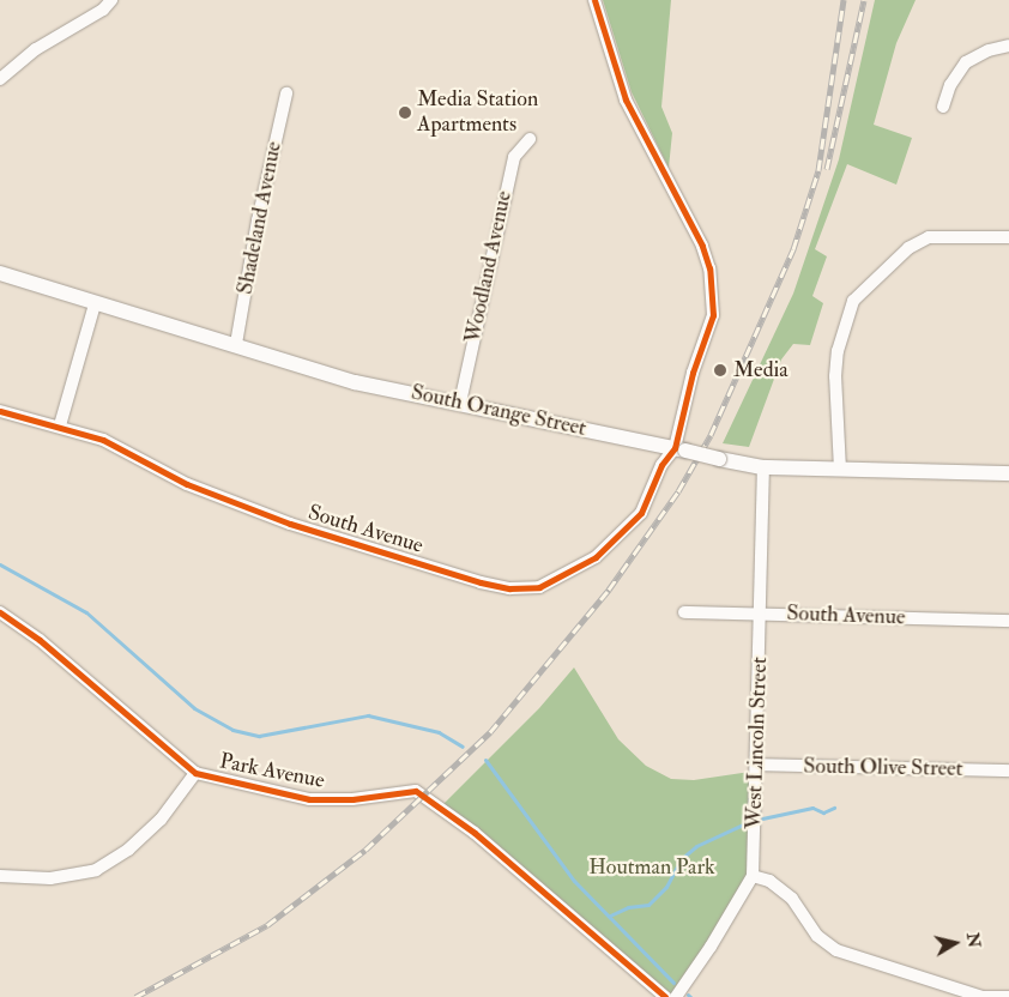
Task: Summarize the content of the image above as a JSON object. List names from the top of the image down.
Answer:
{
  "streets": {
    "main road": ["South Orange Street"],
    "street": [
      "Shadeland Avenue",
      "Woodland Avenue",
      "South Avenue",
      "West Lincoln Street",
      "South Olive Street",
      "Park Avenue"
    ]
  },
  "crossings": [
    ["Shadeland Avenue", "South Orange Street"],
    ["Woodland Avenue", "South Orange Street"],
    ["South Orange Street", "South Avenue"],
    ["South Orange Street", "West Lincoln Street"],
    ["South Avenue", "West Lincoln Street"],
    ["West Lincoln Street", "South Olive Street"]
  ],
  "parks": ["Houtman Park"],
  "places": ["Media Station Apartments", "Media"],
  "north": "right"
}
